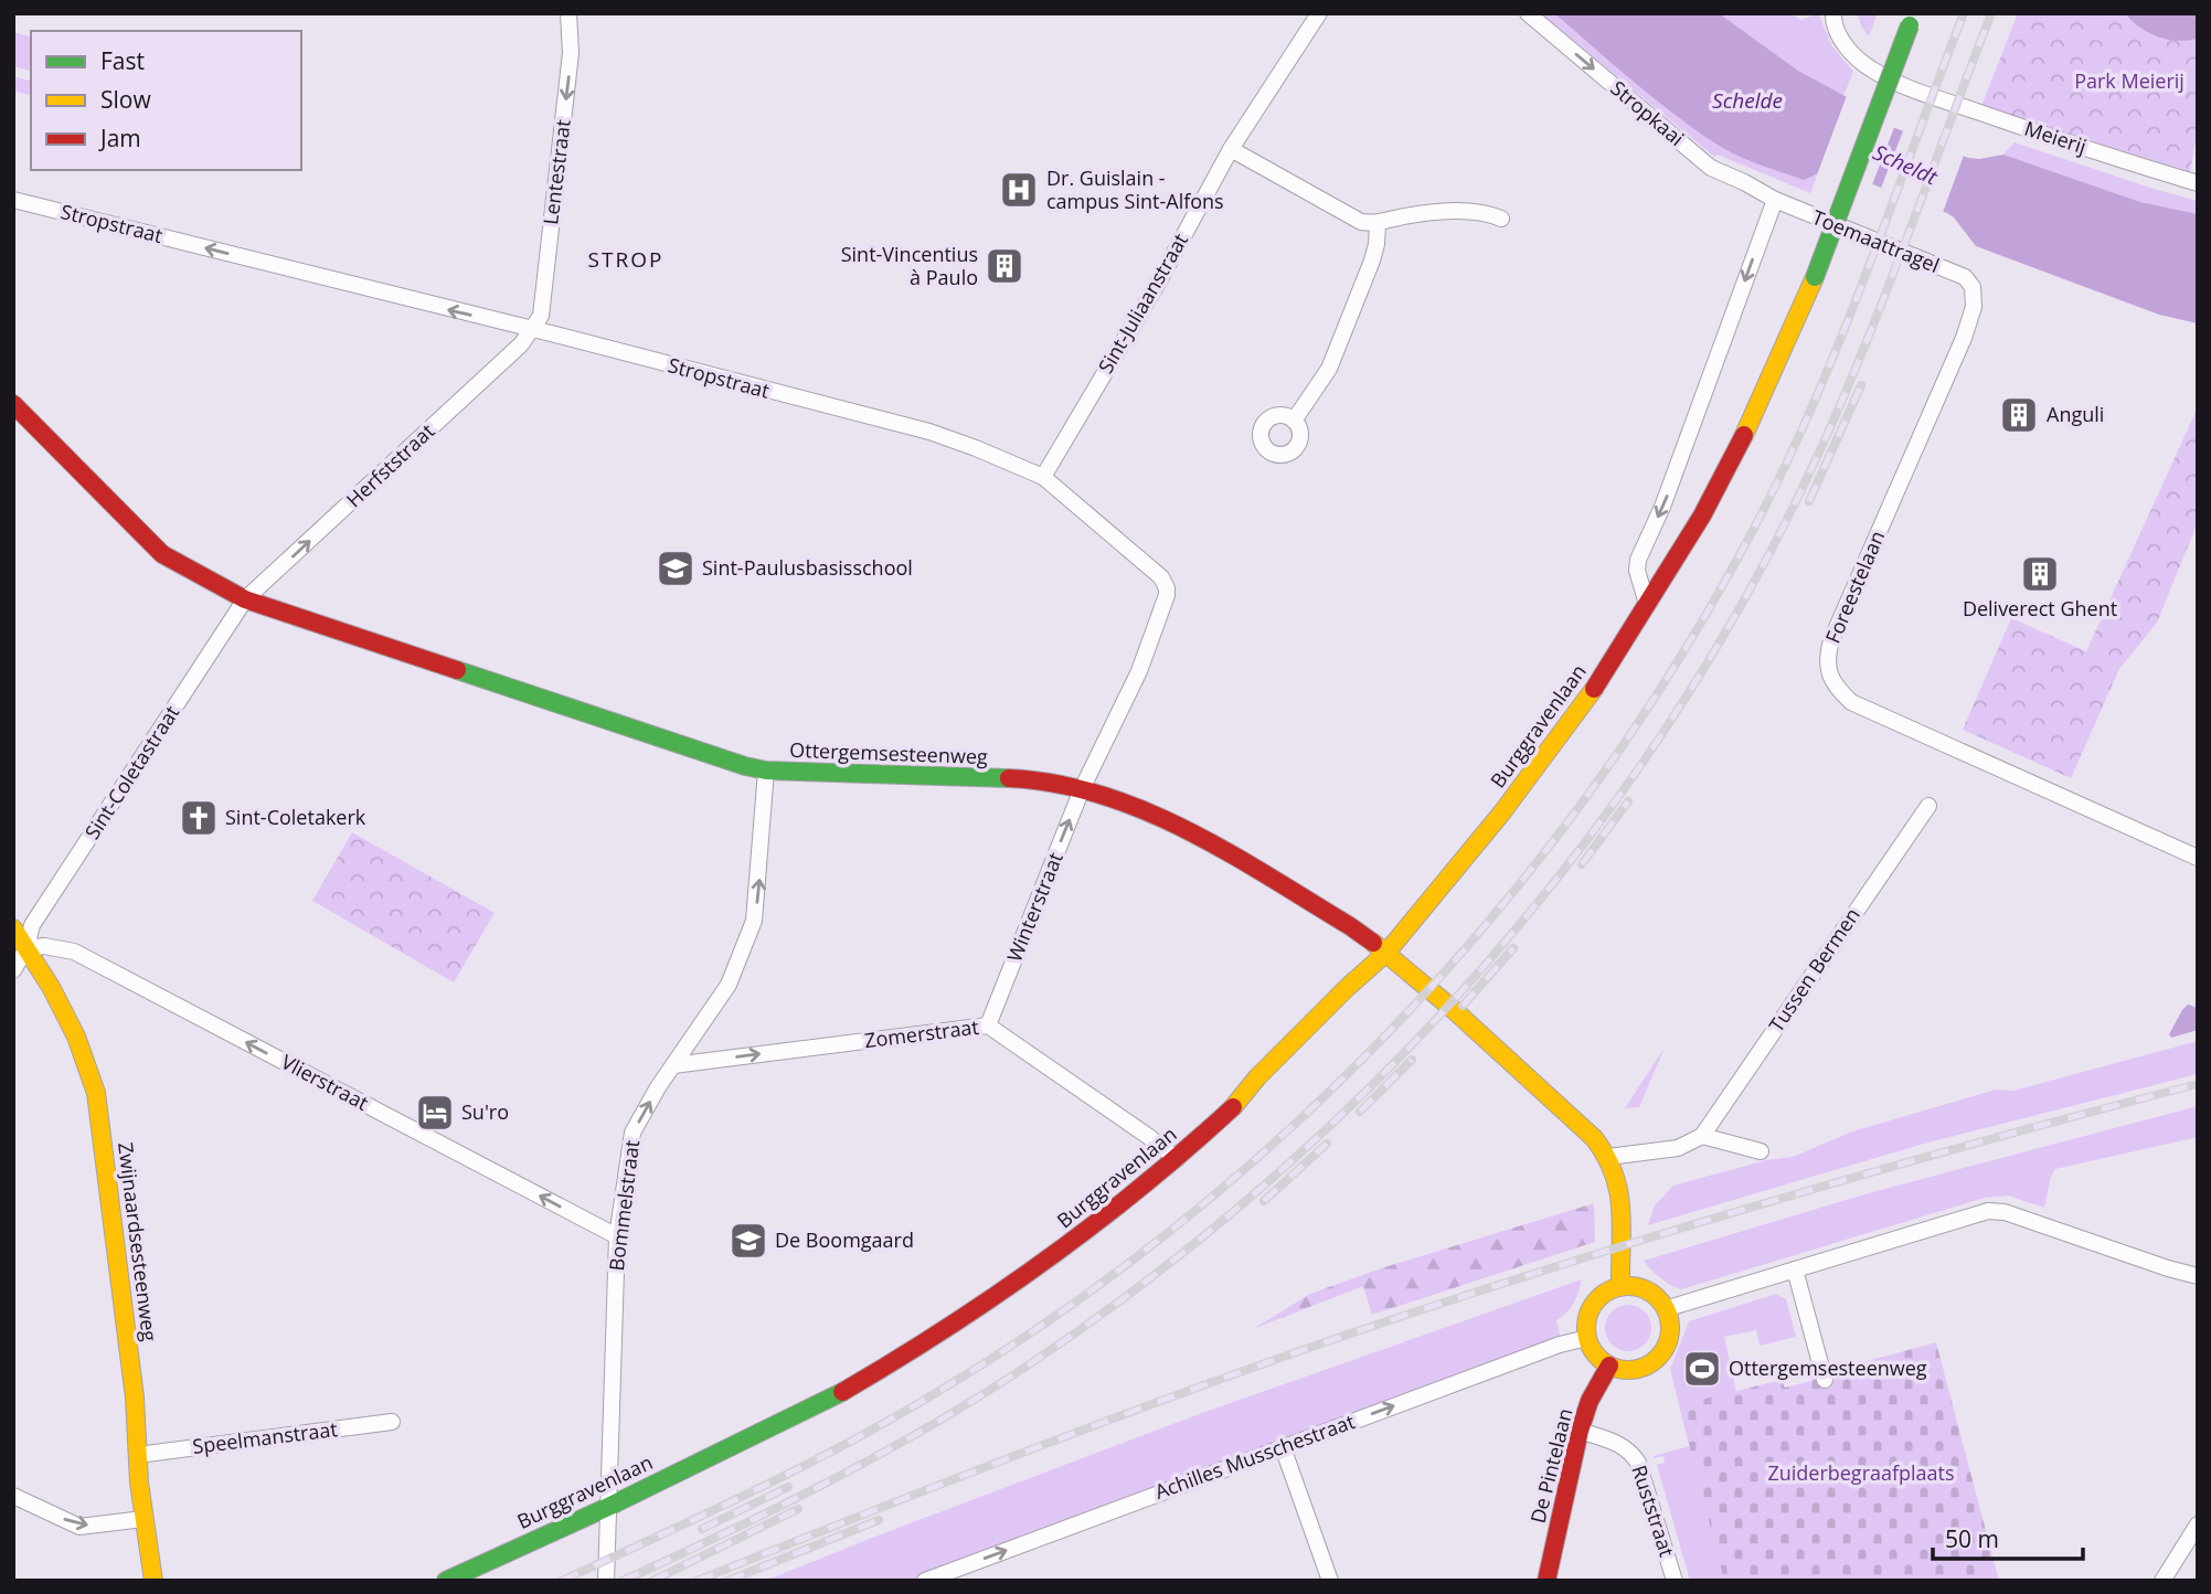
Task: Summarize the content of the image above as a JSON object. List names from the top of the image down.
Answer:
{
  "streets": {
    "street": [
      "Stropkaai",
      "Meierij",
      "Lentestraat",
      "Stropstraat",
      "Toemaattragel",
      "Sint-Juliaanstraat",
      "Herfststraat",
      "Foreestelaan",
      "Burggravenlaan",
      "Ottergemsesteenweg",
      "Sint-Coletastraat",
      "Winterstraat",
      "Tussen Bermen",
      "Zomerstraat",
      "Vlierstraat",
      "Bommelstraat",
      "Zwijnaardsesteenweg",
      "Speelmanstraat",
      "Achilles Musschestraat",
      "De Pintelaan",
      "Ruststraat"
    ]
  },
  "crossings": [
    ["Stropkaai", "Toemaattragel"],
    ["Lentestraat", "Stropstraat"],
    ["Lentestraat", "Herfststraat"],
    ["Stropstraat", "Sint-Juliaanstraat"],
    ["Stropstraat", "Herfststraat"],
    ["Stropstraat", "Ottergemsesteenweg"],
    ["Stropstraat", "Winterstraat"],
    ["Toemaattragel", "Foreestelaan"],
    ["Herfststraat", "Ottergemsesteenweg"],
    ["Herfststraat", "Sint-Coletastraat"],
    ["Burggravenlaan", "Ottergemsesteenweg"],
    ["Burggravenlaan", "Zomerstraat"],
    ["Burggravenlaan", "Bommelstraat"],
    ["Ottergemsesteenweg", "Sint-Coletastraat"],
    ["Ottergemsesteenweg", "Winterstraat"],
    ["Ottergemsesteenweg", "Bommelstraat"],
    ["Ottergemsesteenweg", "Achilles Musschestraat"],
    ["Ottergemsesteenweg", "De Pintelaan"],
    ["Sint-Coletastraat", "Vlierstraat"],
    ["Sint-Coletastraat", "Zwijnaardsesteenweg"],
    ["Winterstraat", "Zomerstraat"],
    ["Zomerstraat", "Bommelstraat"],
    ["Vlierstraat", "Bommelstraat"],
    ["Vlierstraat", "Zwijnaardsesteenweg"],
    ["Zwijnaardsesteenweg", "Speelmanstraat"],
    ["Achilles Musschestraat", "De Pintelaan"],
    ["De Pintelaan", "Ruststraat"]
  ],
  "one_way": [
    "Stropkaai",
    "Lentestraat",
    "Stropstraat",
    "Herfststraat",
    "Winterstraat",
    "Zomerstraat",
    "Vlierstraat",
    "Bommelstraat",
    "Achilles Musschestraat"
  ],
  "districts": ["STROP"],
  "water": ["Schelde", "Scheldt"],
  "parks": ["Park Meierij", "Zuiderbegraafplaats"],
  "places": {
    "hospital": ["Dr. Guislain - campus Sint-Alfons"],
    "building": ["Sint-Vincentius à Paulo", "Anguli", "Deliverect Ghent"],
    "school or university": ["Sint-Paulusbasisschool", "De Boomgaard"],
    "church": ["Sint-Coletakerk"],
    "hotel": ["Su'ro"],
    "sports": ["Ottergemsesteenweg"]
  },
  "legend": ["Fast", "Slow", "Jam"],
  "scale_bar": "50 m"
}
